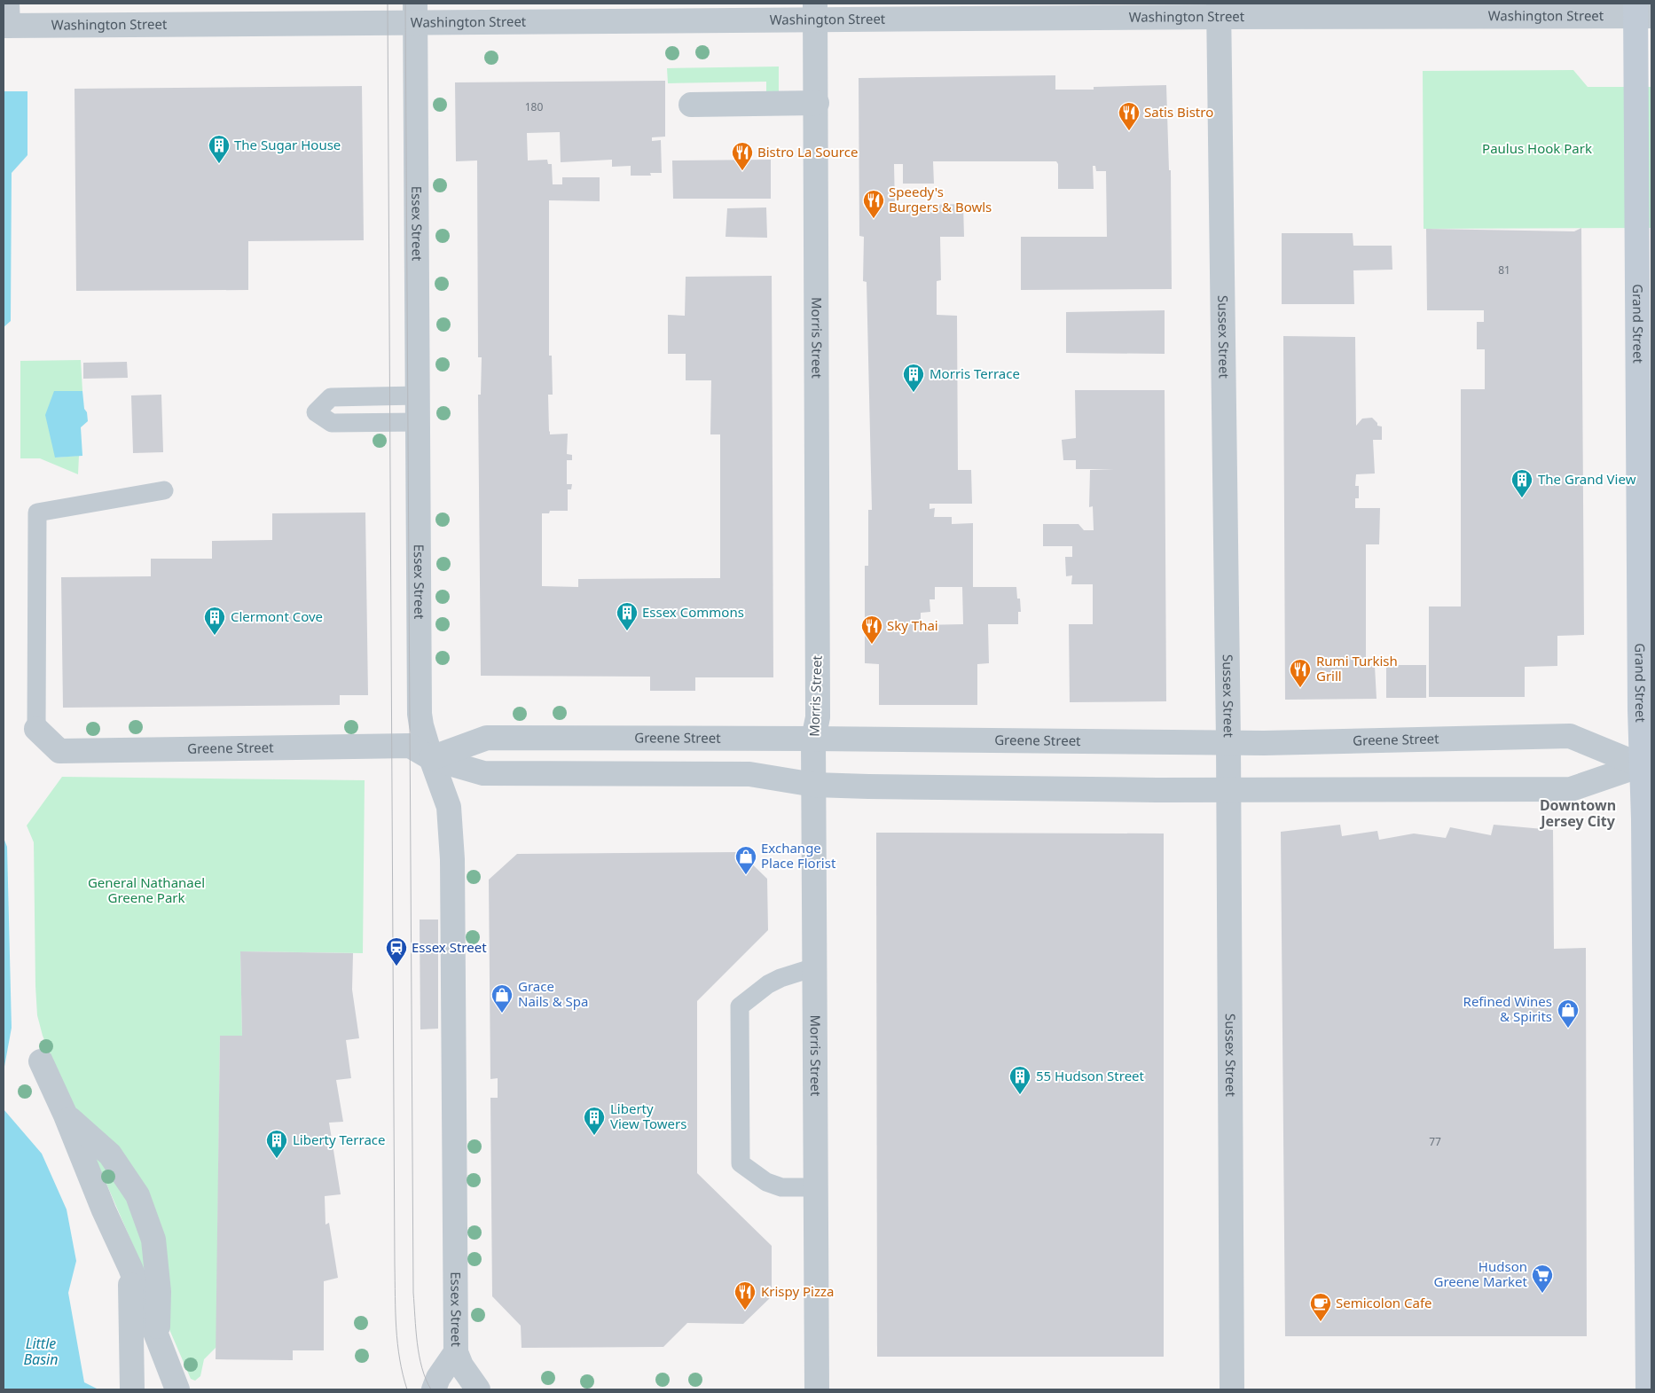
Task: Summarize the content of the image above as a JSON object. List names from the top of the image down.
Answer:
{
  "streets": {
    "street": [
      "Washington Street",
      "Essex Street",
      "Grand Street",
      "Morris Street",
      "Sussex Street",
      "Greene Street"
    ]
  },
  "crossings": [
    ["Washington Street", "Essex Street"],
    ["Washington Street", "Grand Street"],
    ["Washington Street", "Morris Street"],
    ["Washington Street", "Sussex Street"],
    ["Essex Street", "Greene Street"],
    ["Grand Street", "Greene Street"],
    ["Morris Street", "Greene Street"],
    ["Sussex Street", "Greene Street"]
  ],
  "districts": ["Downtown Jersey City"],
  "water": ["Little Basin"],
  "parks": ["Paulus Hook Park", "General Nathanael Greene Park"],
  "places": {
    "restaurant": [
      "Satis Bistro",
      "Bistro La Source",
      "Speedy's Burgers & Bowls",
      "Sky Thai",
      "Rumi Turkish Grill",
      "Krispy Pizza"
    ],
    "building": [
      "The Sugar House",
      "Morris Terrace",
      "The Grand View",
      "Essex Commons",
      "Clermont Cove",
      "55 Hudson Street",
      "Liberty View Towers",
      "Liberty Terrace"
    ],
    "shop": ["Exchange Place Florist", "Grace Nails & Spa", "Refined Wines & Spirits"],
    "station": ["Essex Street"],
    "supermarket": ["Hudson Greene Market"],
    "cafe": ["Semicolon Cafe"]
  },
  "house_numbers": ["180", "81", "77"]
}
